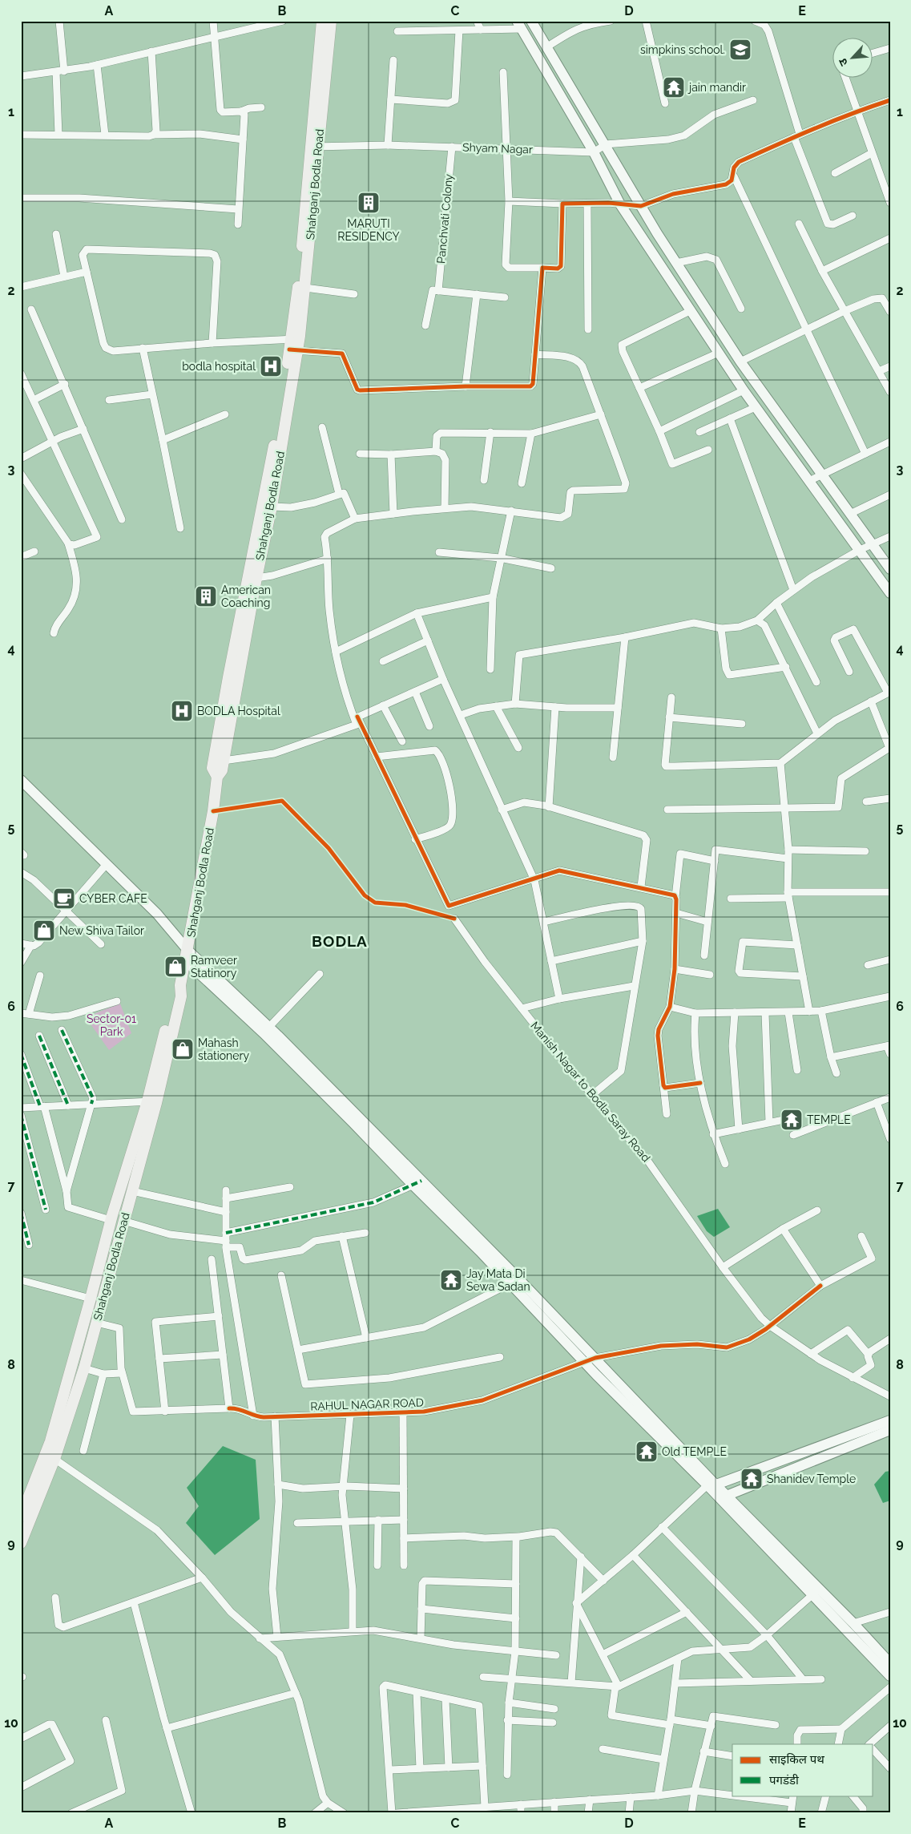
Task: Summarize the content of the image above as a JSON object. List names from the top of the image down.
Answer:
{
  "streets": {
    "main road": ["Shahganj Bodla Road"],
    "street": [
      "Shyam Nagar",
      "Panchvati Colony",
      "Manish Nagar to Bodla Saray Road",
      "RAHUL NAGAR ROAD"
    ]
  },
  "crossings": [
    ["Shyam Nagar", "Shahganj Bodla Road"],
    ["Shyam Nagar", "Panchvati Colony"],
    ["Manish Nagar to Bodla Saray Road", "RAHUL NAGAR ROAD"]
  ],
  "districts": ["BODLA"],
  "parks": ["Sector-01 Park"],
  "places": {
    "school or university": ["simpkins school."],
    "temple": [
      "jain mandir",
      "TEMPLE",
      "Jay Mata Di Sewa Sadan",
      "Old TEMPLE",
      "Shanidev Temple"
    ],
    "building": ["MARUTI RESIDENCY", "American Coaching"],
    "hospital": ["bodla hospital", "BODLA Hospital"],
    "cafe": ["CYBER CAFE"],
    "shop": ["New Shiva Tailor", "Ramveer Statinory", "Mahash stationery"]
  },
  "legend": ["साइकिल पथ", "पगडंडी"],
  "north": "bottom left",
  "grid": {
    "columns": [
      "A",
      "B",
      "C",
      "D",
      "E"
    ],
    "rows": [
      "1",
      "2",
      "3",
      "4",
      "5",
      "6",
      "7",
      "8",
      "9",
      "10"
    ]
  }
}
